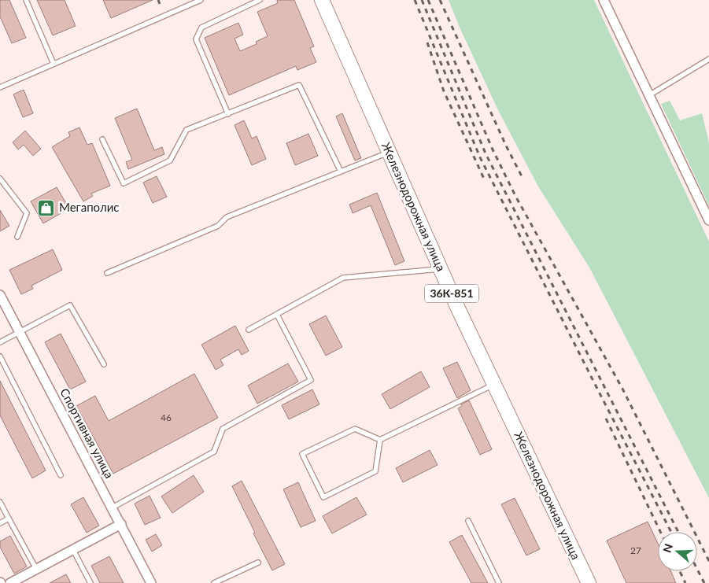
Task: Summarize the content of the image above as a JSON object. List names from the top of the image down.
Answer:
{
  "streets": {
    "main road": ["Железнодорожная улица", "36К-851"],
    "street": ["Спортивная улица"]
  },
  "places": {
    "shop": ["Мегаполис"]
  },
  "house_numbers": ["46", "27"],
  "north": "left"
}
